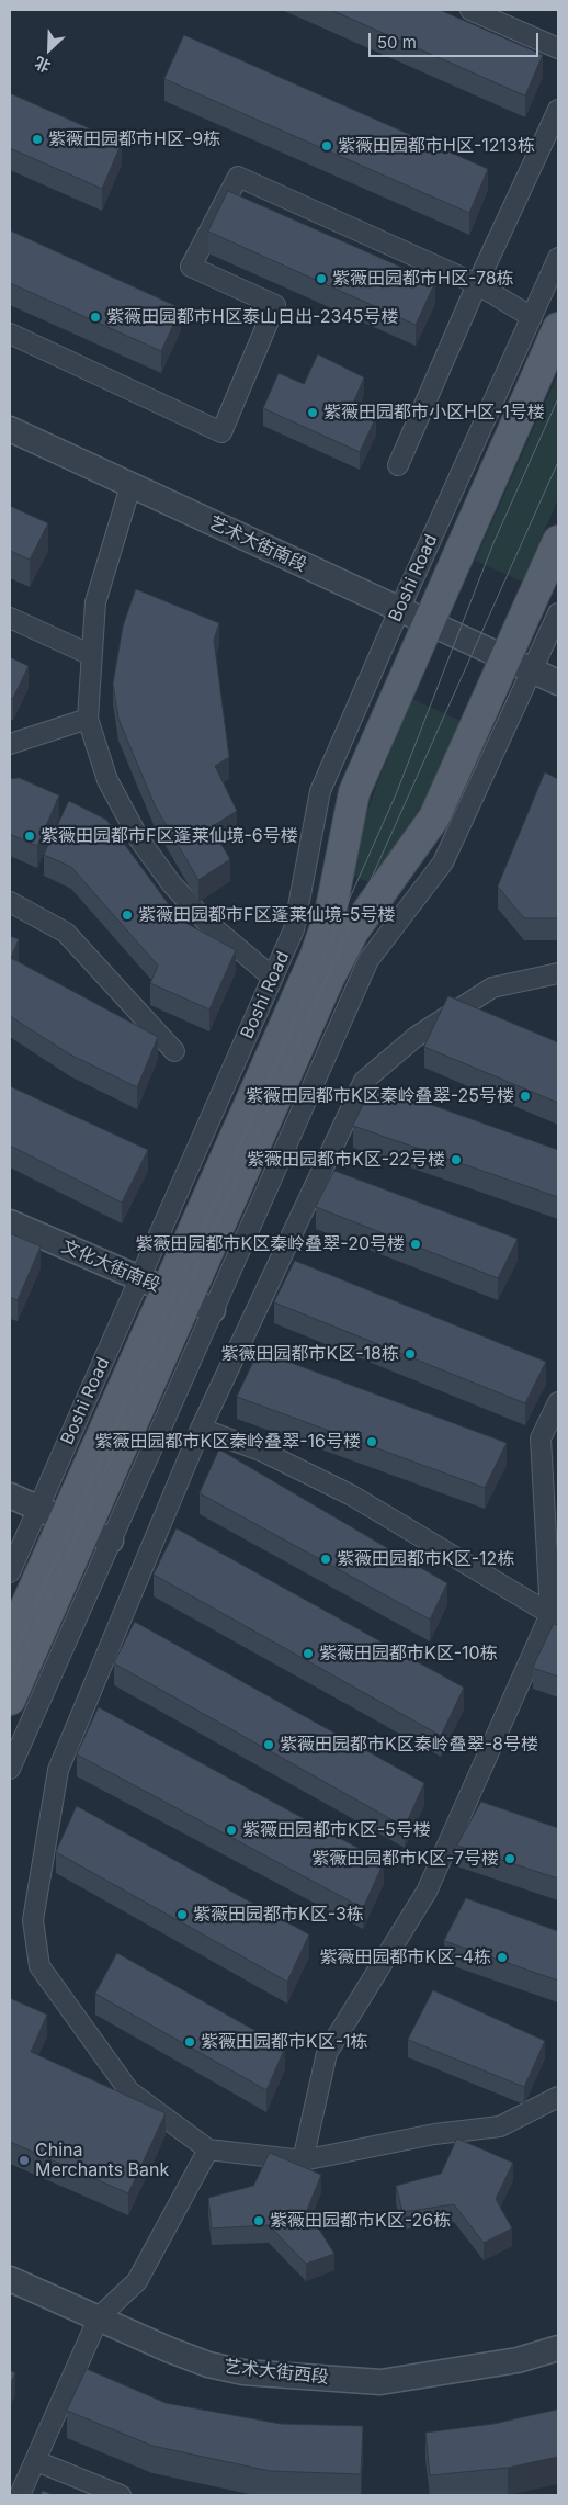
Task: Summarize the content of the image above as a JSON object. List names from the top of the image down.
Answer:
{
  "streets": {
    "main road": ["Boshi Road"],
    "street": ["艺术大街南段", "文化大街南段", "艺术大街西段"]
  },
  "crossings": [
    ["艺术大街南段", "Boshi Road"],
    ["Boshi Road", "文化大街南段"]
  ],
  "places": [
    "紫薇田园都市H区-9栋",
    "紫薇田园都市H区-1213栋",
    "紫薇田园都市H区-78栋",
    "紫薇田园都市H区泰山日出-2345号楼",
    "紫薇田园都市小区H区-1号楼",
    "紫薇田园都市F区蓬莱仙境-6号楼",
    "紫薇田园都市F区蓬莱仙境-5号楼",
    "紫薇田园都市K区秦岭叠翠-25号楼",
    "紫薇田园都市K区-22号楼",
    "紫薇田园都市K区秦岭叠翠-20号楼",
    "紫薇田园都市K区-18栋",
    "紫薇田园都市K区秦岭叠翠-16号楼",
    "紫薇田园都市K区-12栋",
    "紫薇田园都市K区-10栋",
    "紫薇田园都市K区秦岭叠翠-8号楼",
    "紫薇田园都市K区-5号楼",
    "紫薇田园都市K区-7号楼",
    "紫薇田园都市K区-3栋",
    "紫薇田园都市K区-4栋",
    "紫薇田园都市K区-1栋",
    "China Merchants Bank",
    "紫薇田园都市K区-26栋"
  ],
  "scale_bar": "50 m",
  "north": "bottom left"
}
